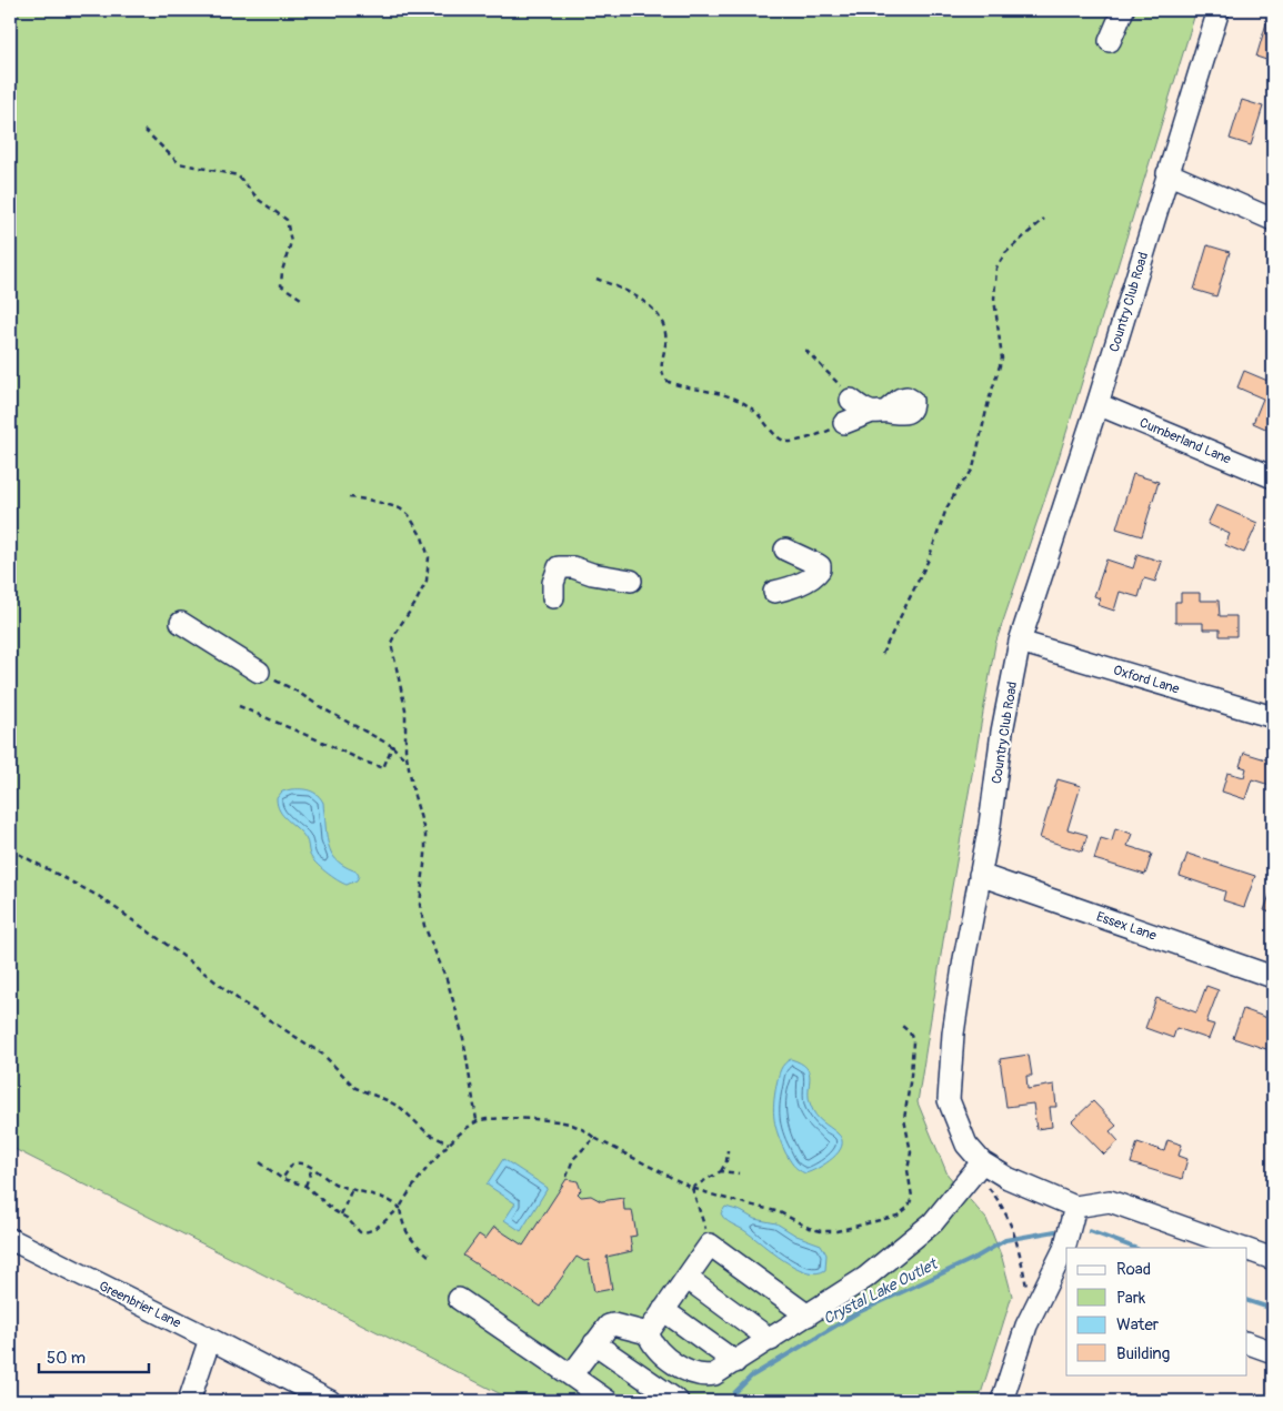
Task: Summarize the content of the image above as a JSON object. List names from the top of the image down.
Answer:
{
  "streets": {
    "street": [
      "Country Club Road",
      "Cumberland Lane",
      "Oxford Lane",
      "Essex Lane",
      "Greenbrier Lane"
    ]
  },
  "crossings": [
    ["Country Club Road", "Cumberland Lane"],
    ["Country Club Road", "Oxford Lane"],
    ["Country Club Road", "Essex Lane"]
  ],
  "water": ["Crystal Lake Outlet"],
  "legend": [
    "Road",
    "Park",
    "Water",
    "Building"
  ],
  "scale_bar": "50 m"
}
